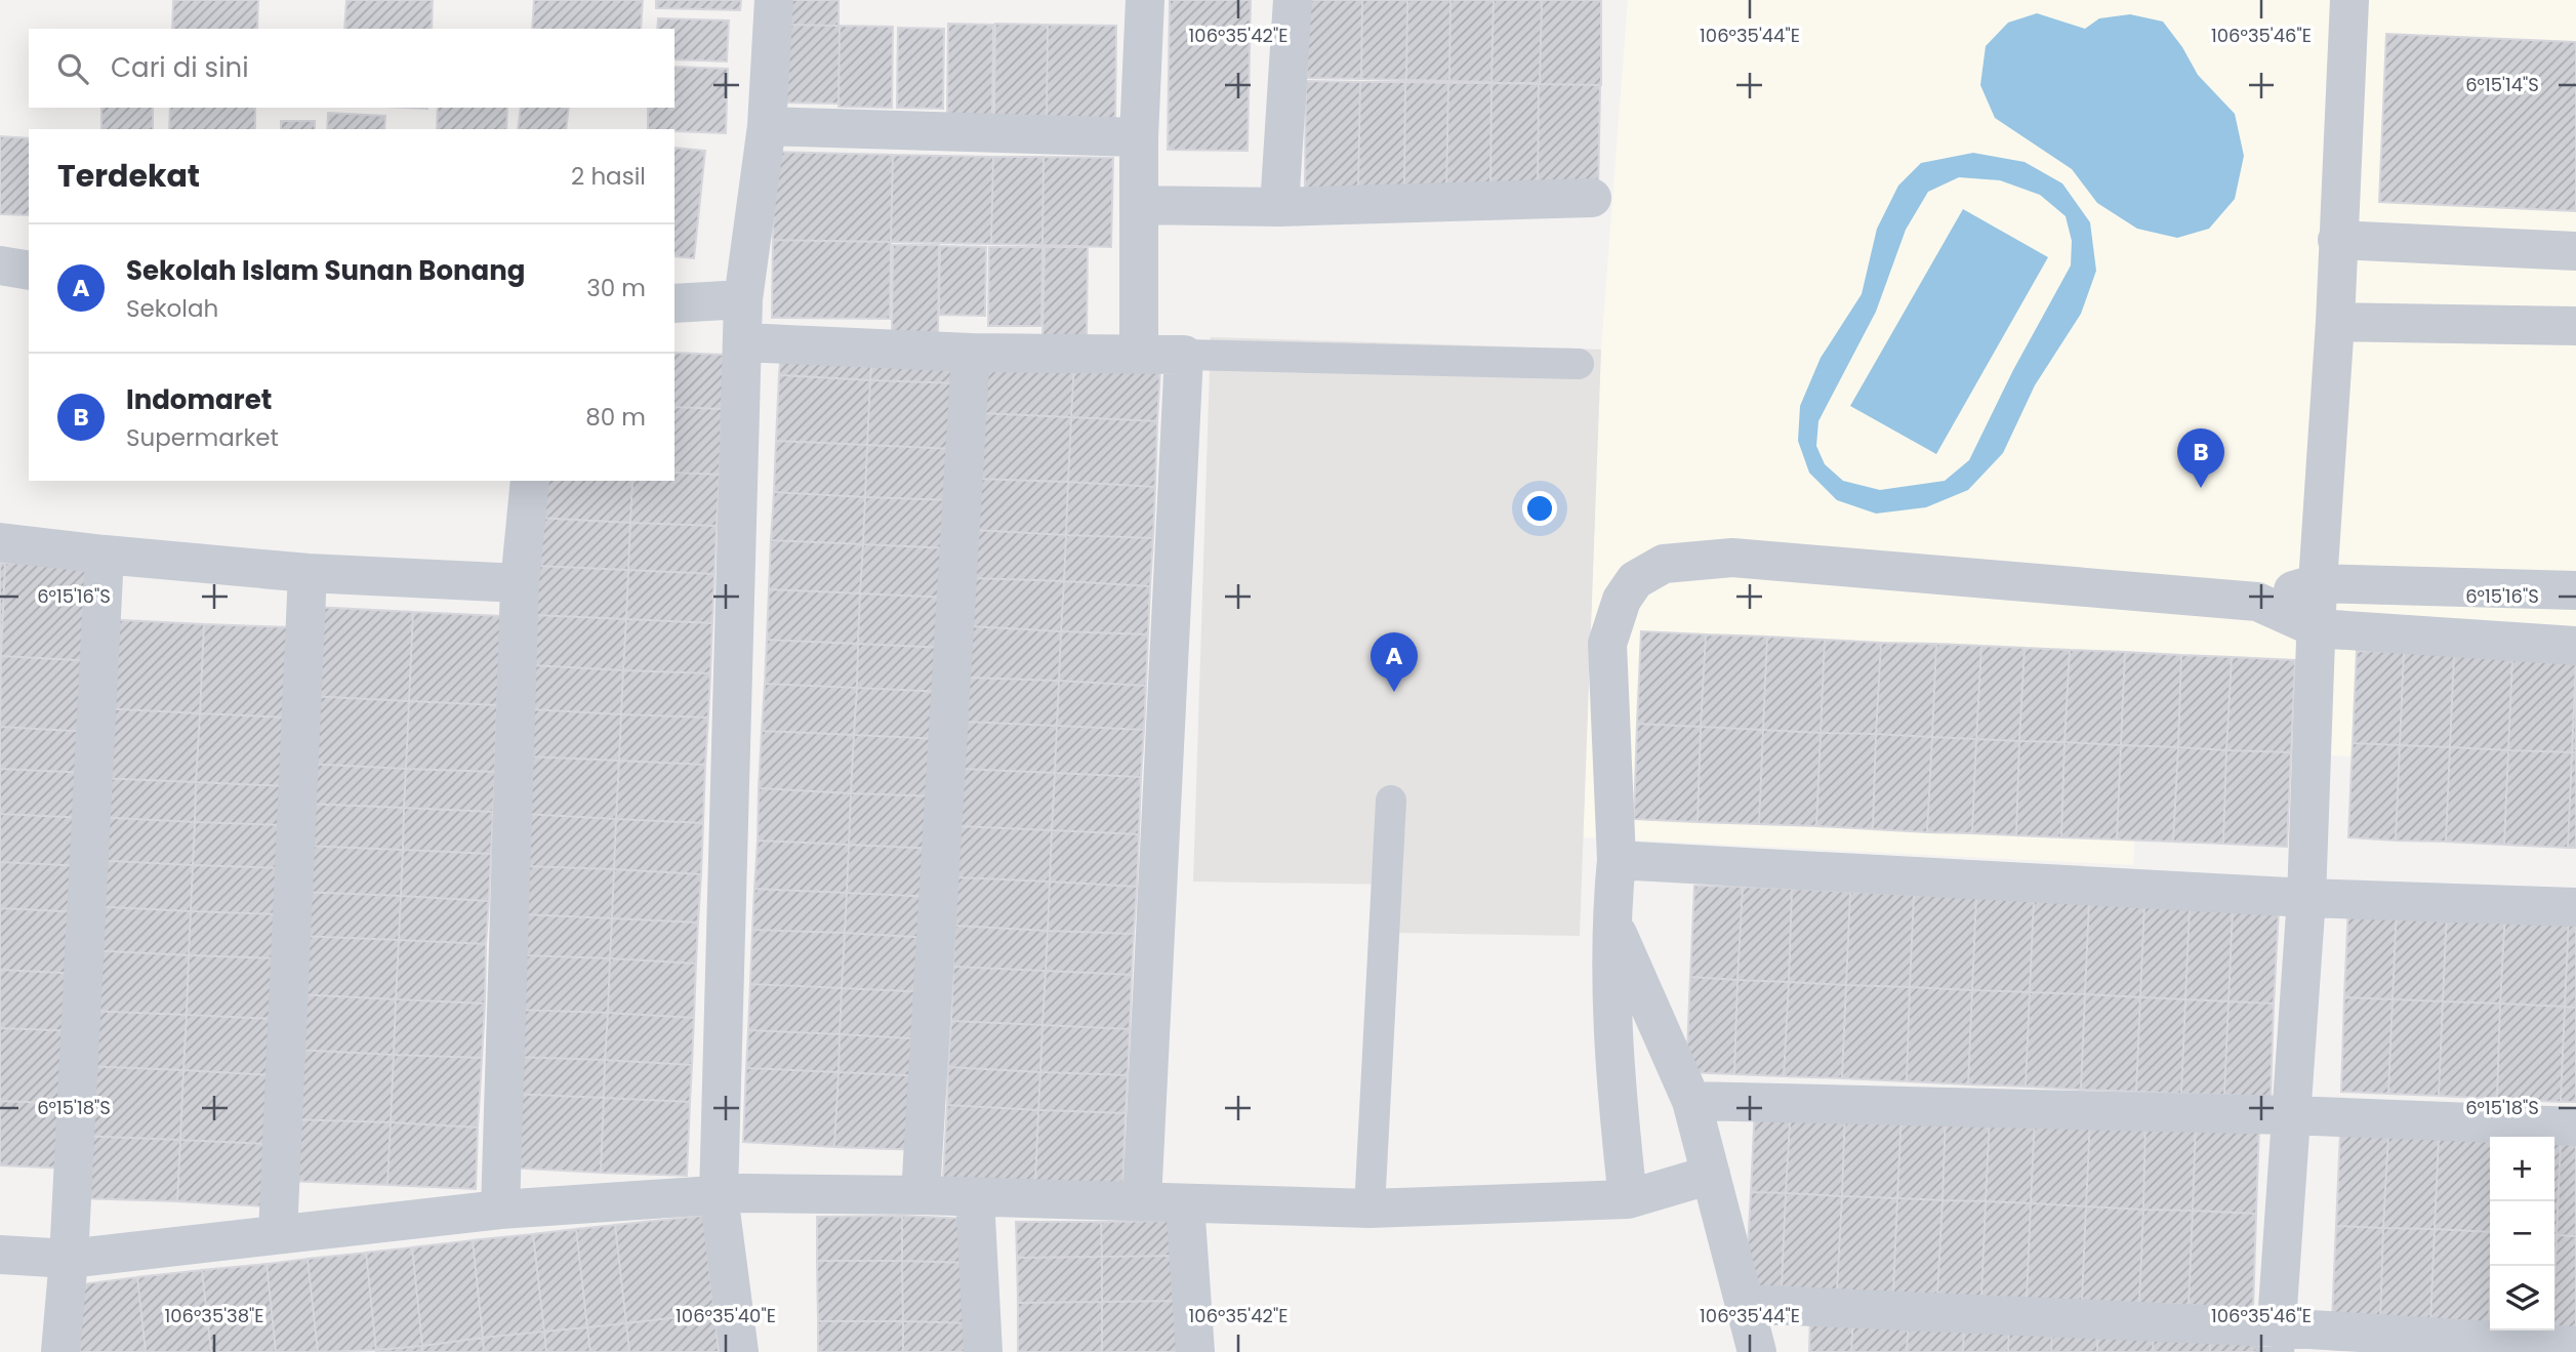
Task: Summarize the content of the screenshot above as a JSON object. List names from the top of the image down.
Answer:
{
  "page": {
    "search": "Cari di sini",
    "heading": ["Terdekat", "2 hasil"],
    "list": [
      {
        "mark": "A",
        "name": "Sekolah Islam Sunan Bonang",
        "note": "Sekolah",
        "value": "30 m"
      },
      {
        "mark": "B",
        "name": "Indomaret",
        "note": "Supermarket",
        "value": "80 m"
      }
    ],
    "pins": ["B", "A"],
    "map_buttons": ["+", "−"]
  },
  "coordinates": [
    "106°35'42\"E",
    "106°35'44\"E",
    "106°35'46\"E",
    "6°15'14\"S",
    "6°15'16\"S",
    "6°15'18\"S",
    "106°35'38\"E",
    "106°35'40\"E"
  ]
}
